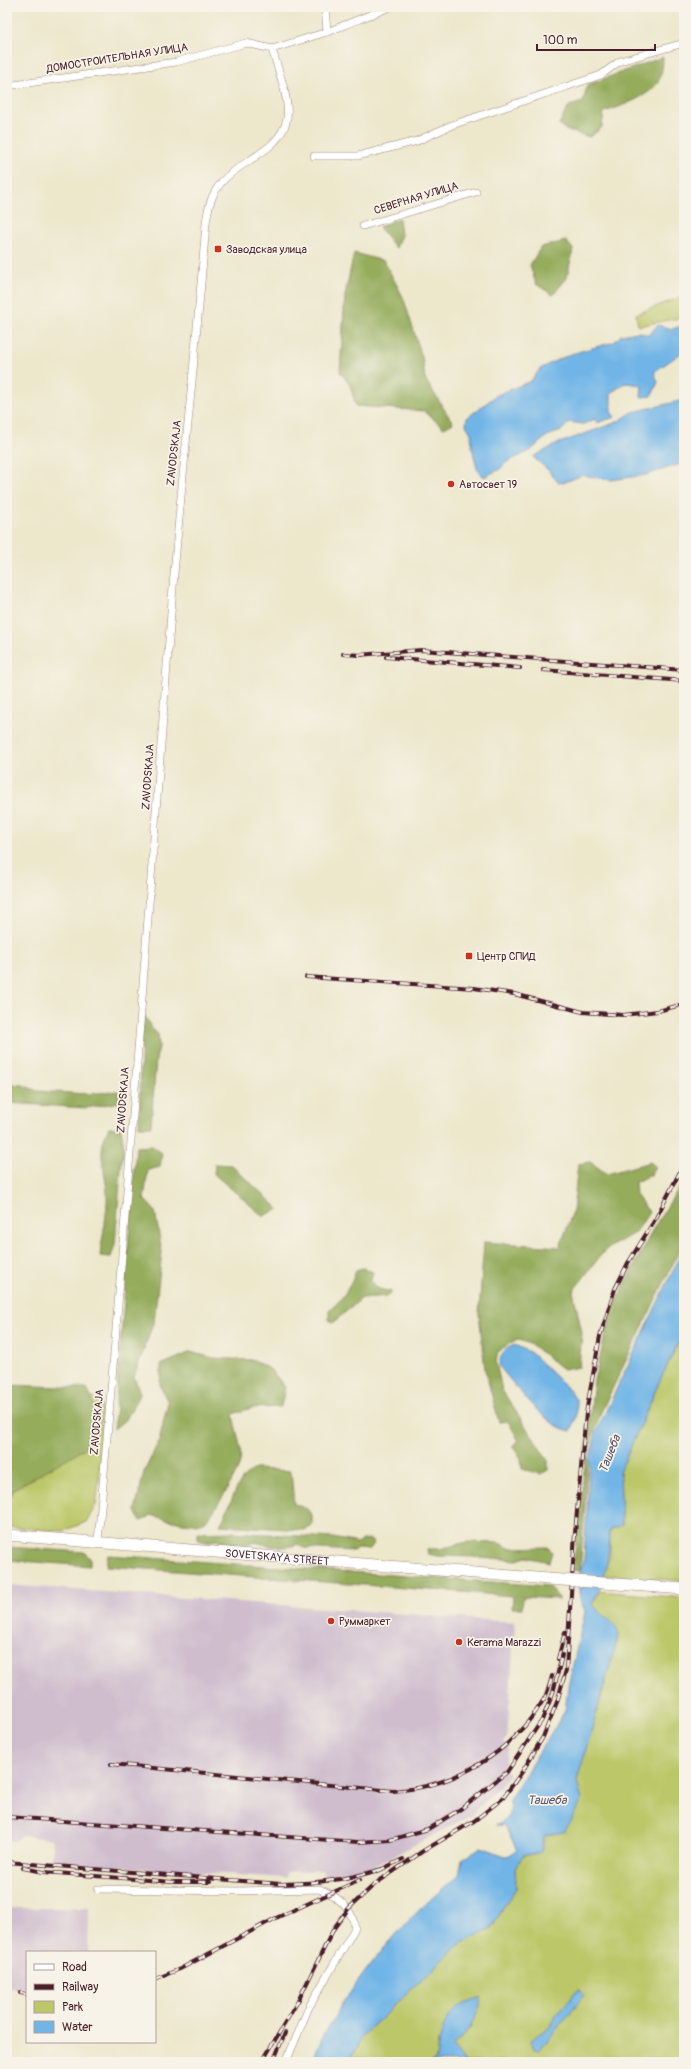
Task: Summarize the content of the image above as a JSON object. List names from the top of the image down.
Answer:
{
  "streets": {
    "main road": ["SOVETSKAYA STREET"],
    "street": ["ДОМОСТРОИТЕЛЬНАЯ УЛИЦА", "СЕВЕРНАЯ УЛИЦА", "ZAVODSKAJA"]
  },
  "crossings": [
    ["ДОМОСТРОИТЕЛЬНАЯ УЛИЦА", "ZAVODSKAJA"],
    ["ZAVODSKAJA", "SOVETSKAYA STREET"]
  ],
  "water": ["Ташеба"],
  "places": {
    "transit": ["Заводская улица", "Центр СПИД"],
    "other": ["Автосвет 19", "Руммаркет", "Kerama Marazzi"]
  },
  "legend": [
    "Road",
    "Railway",
    "Park",
    "Water"
  ],
  "scale_bar": "100 m"
}
